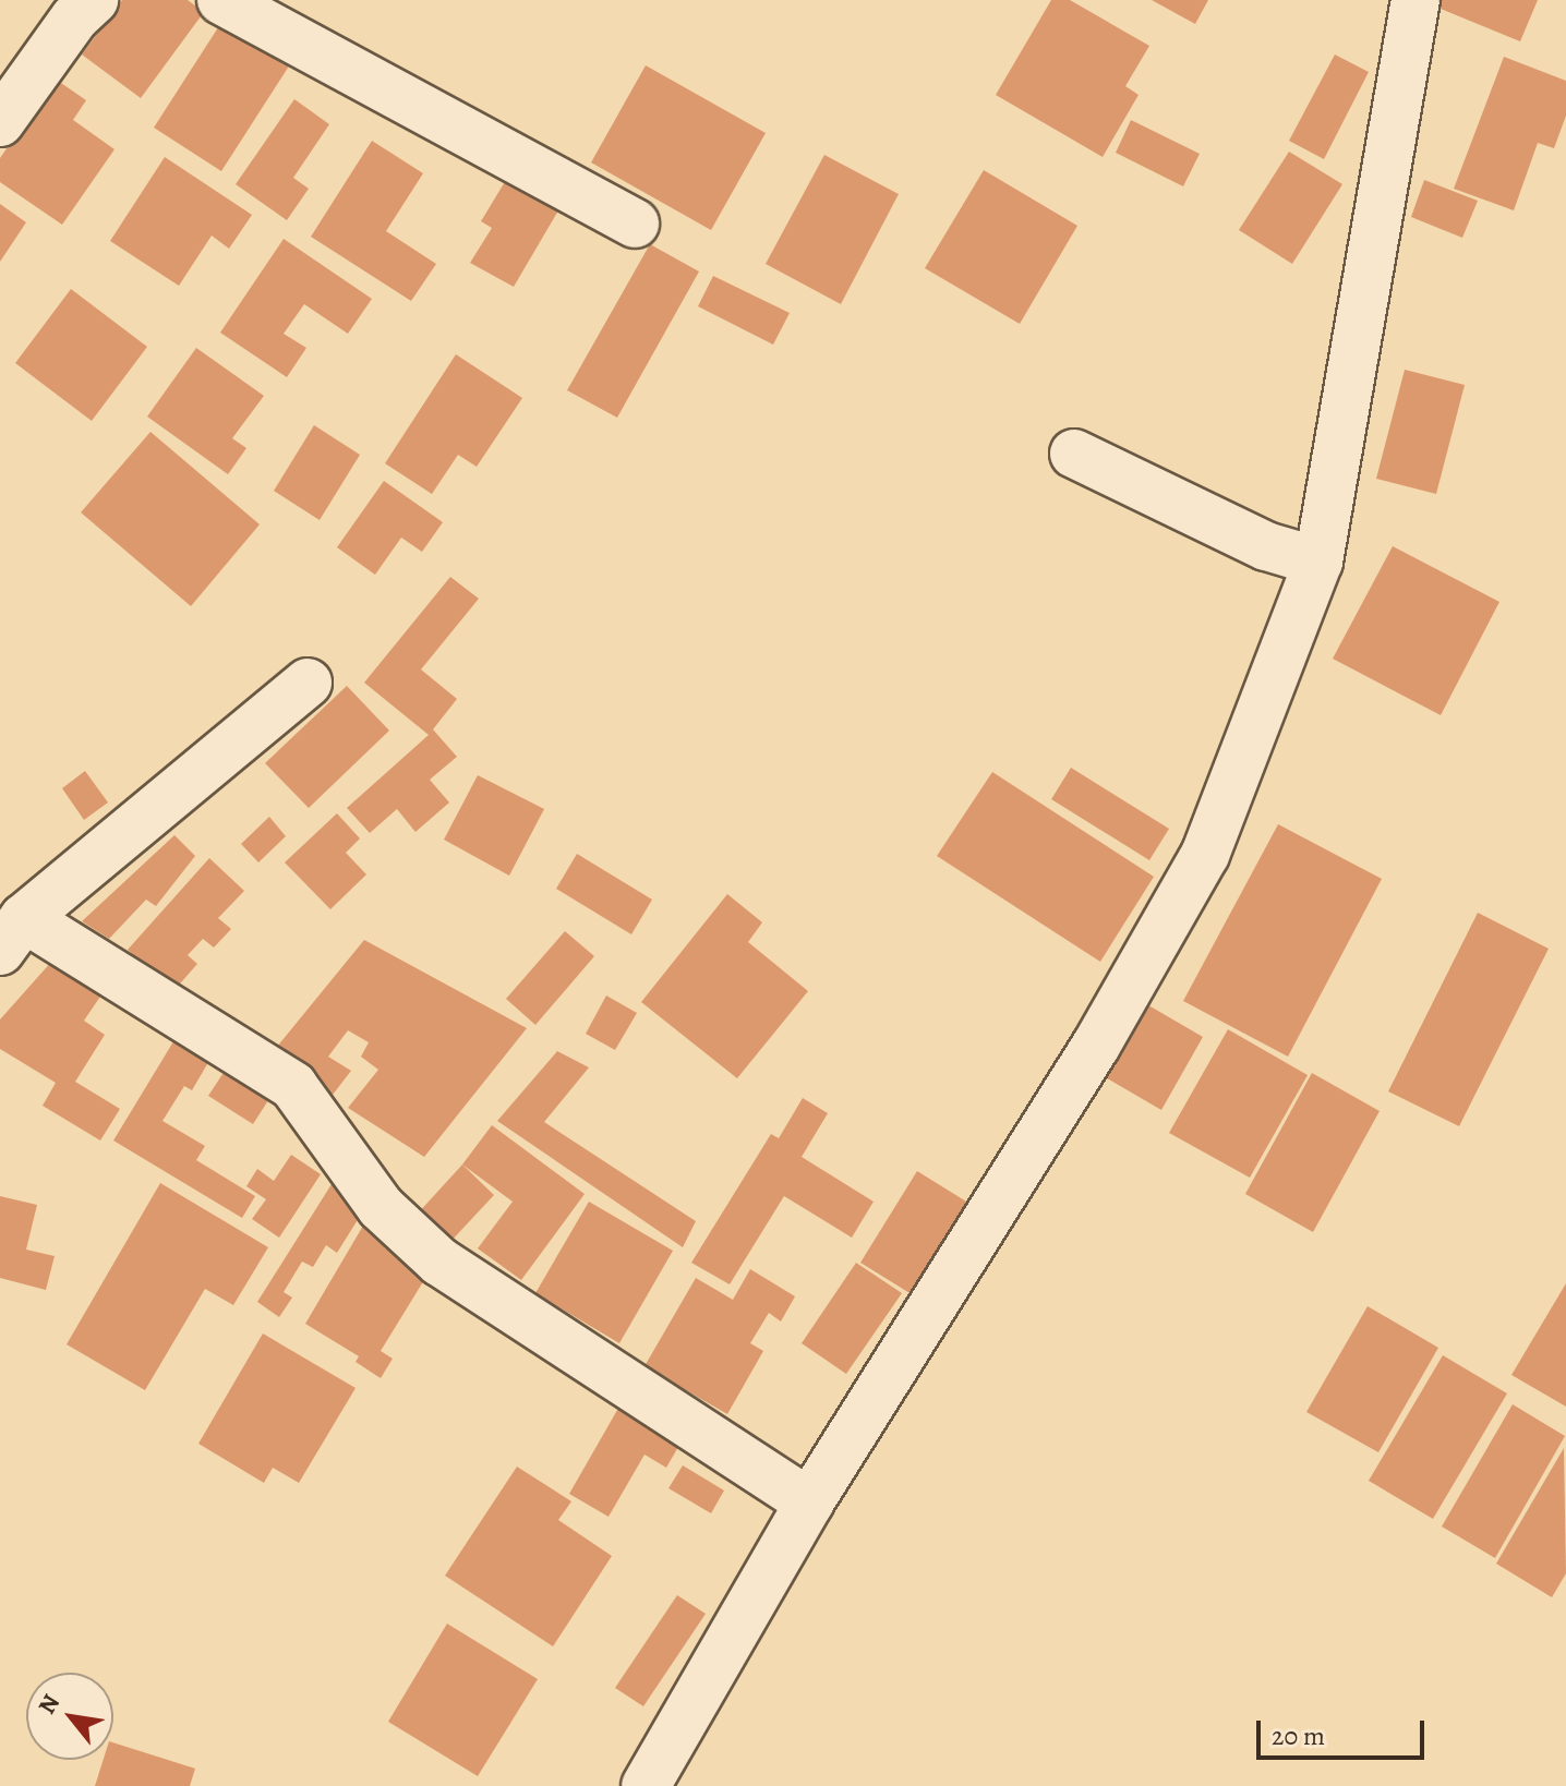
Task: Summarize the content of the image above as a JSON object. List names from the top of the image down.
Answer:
{
  "scale_bar": "20 m",
  "north": "top left"
}
